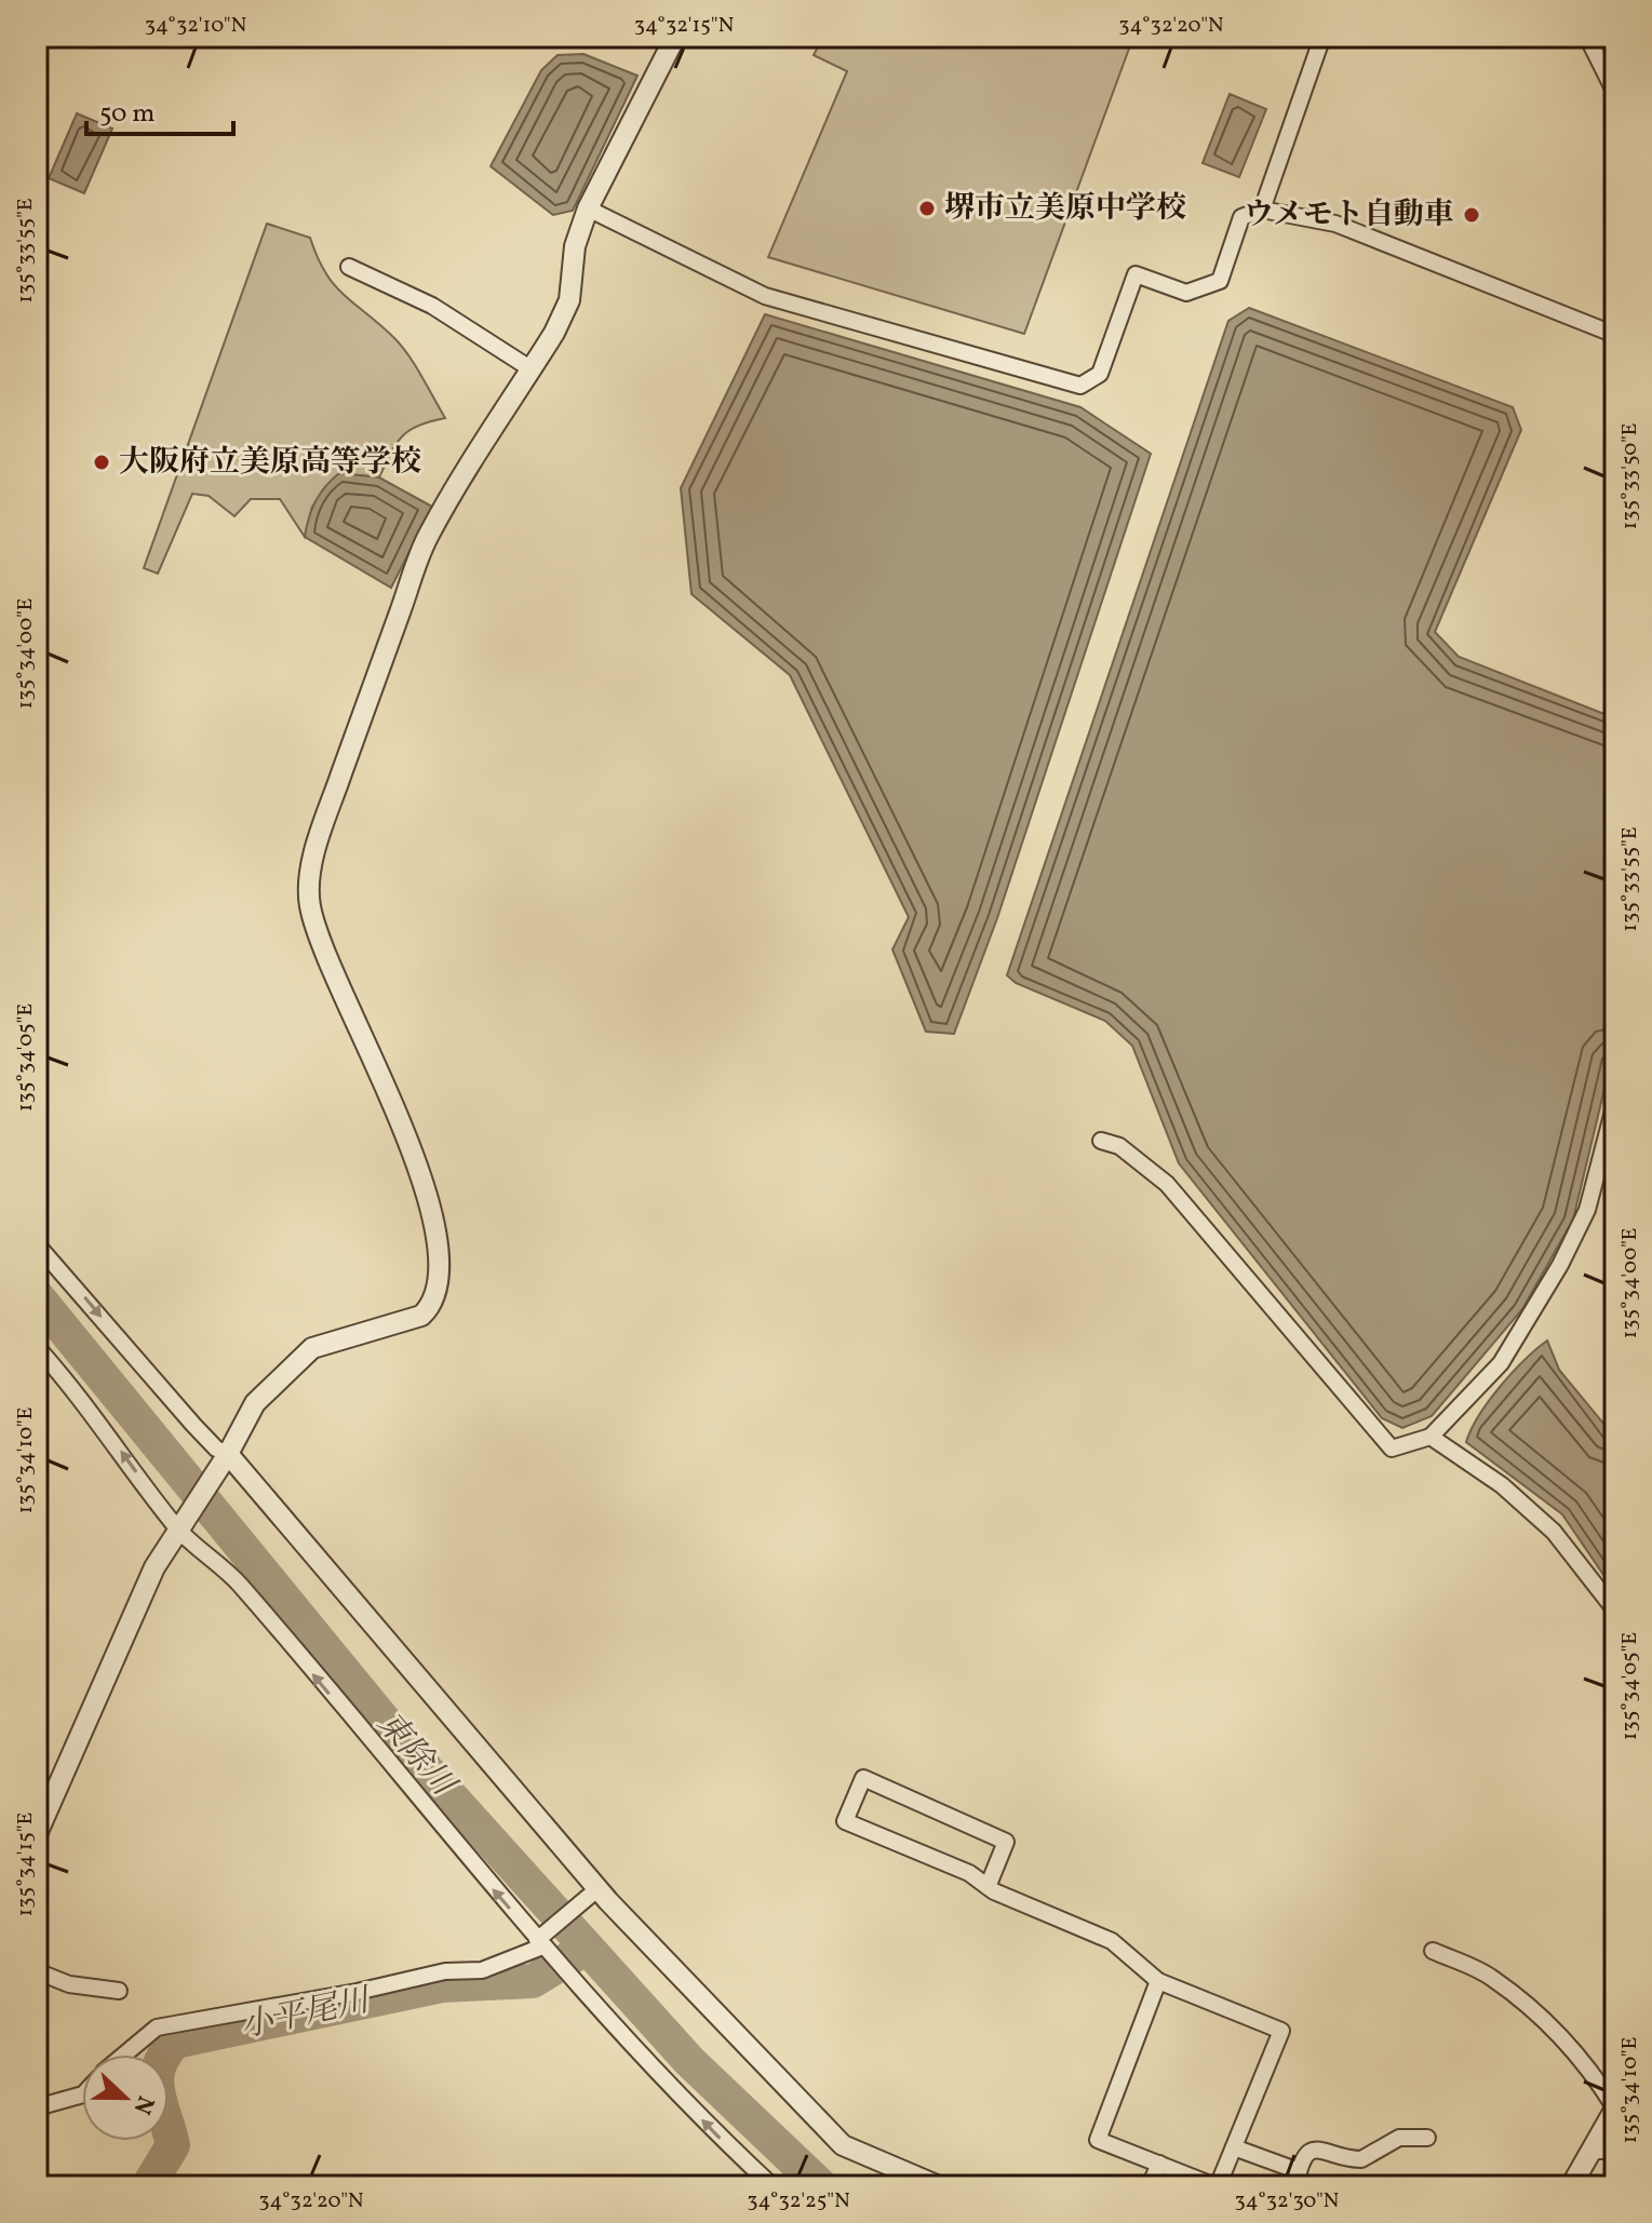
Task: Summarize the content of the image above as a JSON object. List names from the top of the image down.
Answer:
{
  "water": ["東除川", "小平尾川"],
  "places": ["堺市立美原中学校", "ウメモト自動車", "大阪府立美原高等学校"],
  "scale_bar": "50 m",
  "north": "right",
  "coordinates": [
    "34°32'10\"N",
    "34°32'15\"N",
    "34°32'20\"N",
    "135°33'55\"E",
    "135°33'50\"E",
    "135°34'00\"E",
    "135°34'05\"E",
    "135°34'10\"E",
    "135°34'15\"E",
    "34°32'25\"N",
    "34°32'30\"N"
  ]
}
